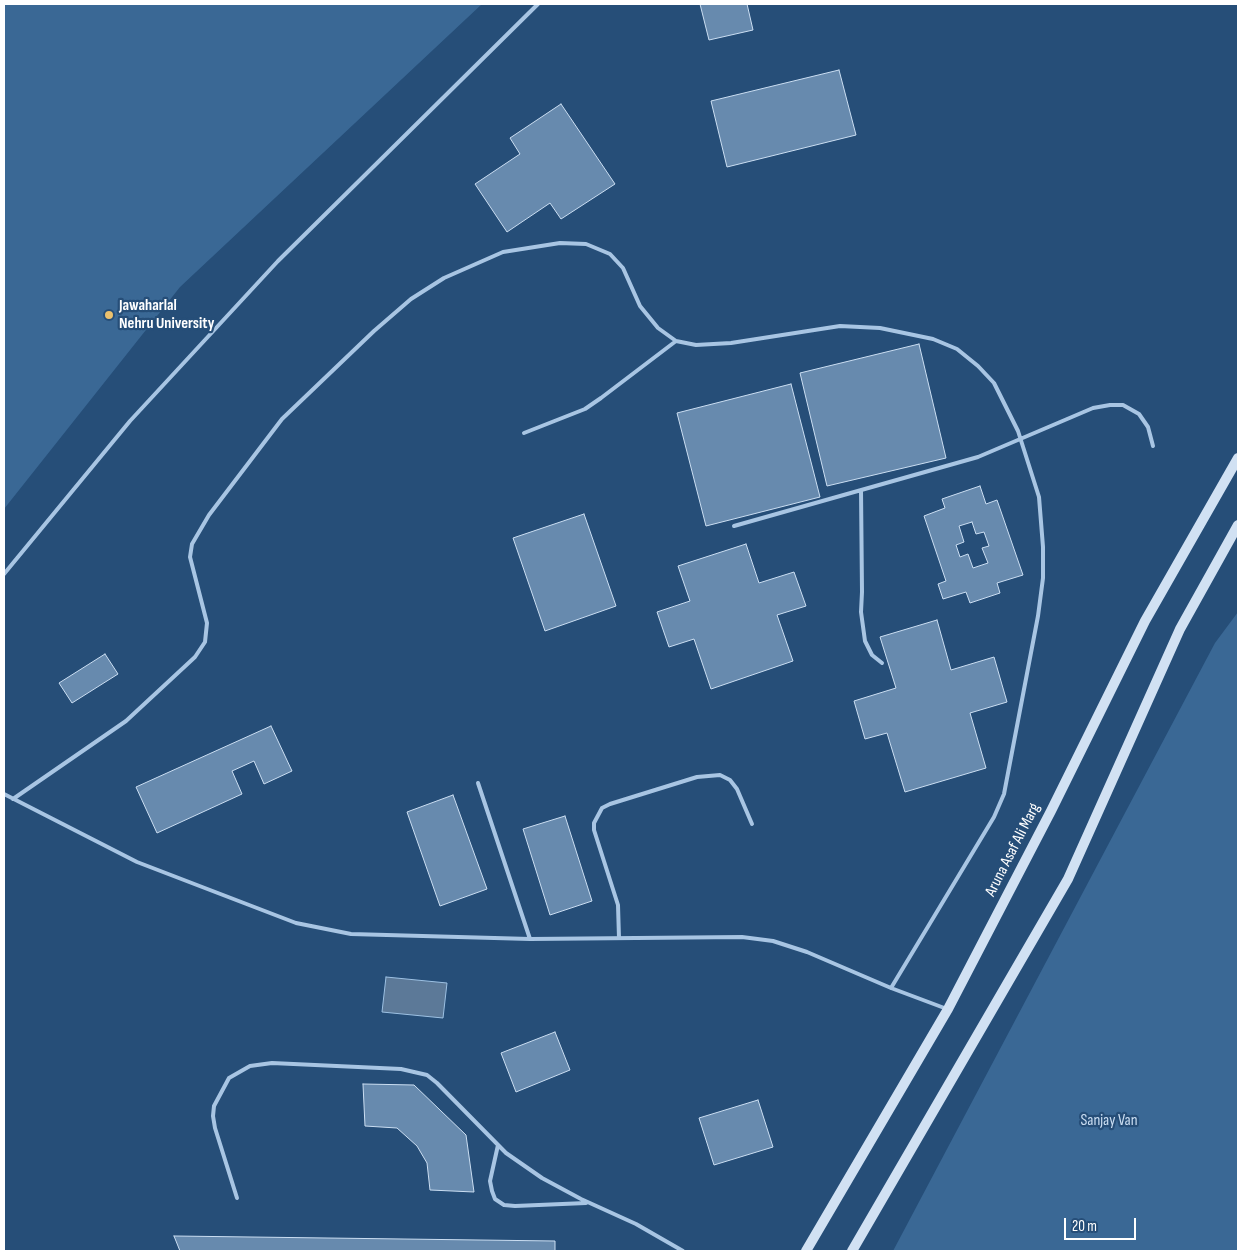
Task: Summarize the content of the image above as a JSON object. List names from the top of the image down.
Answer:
{
  "streets": {
    "main road": ["Aruna Asaf Ali Marg"]
  },
  "parks": ["Sanjay Van"],
  "places": ["Jawaharlal Nehru University"],
  "scale_bar": "20 m"
}
